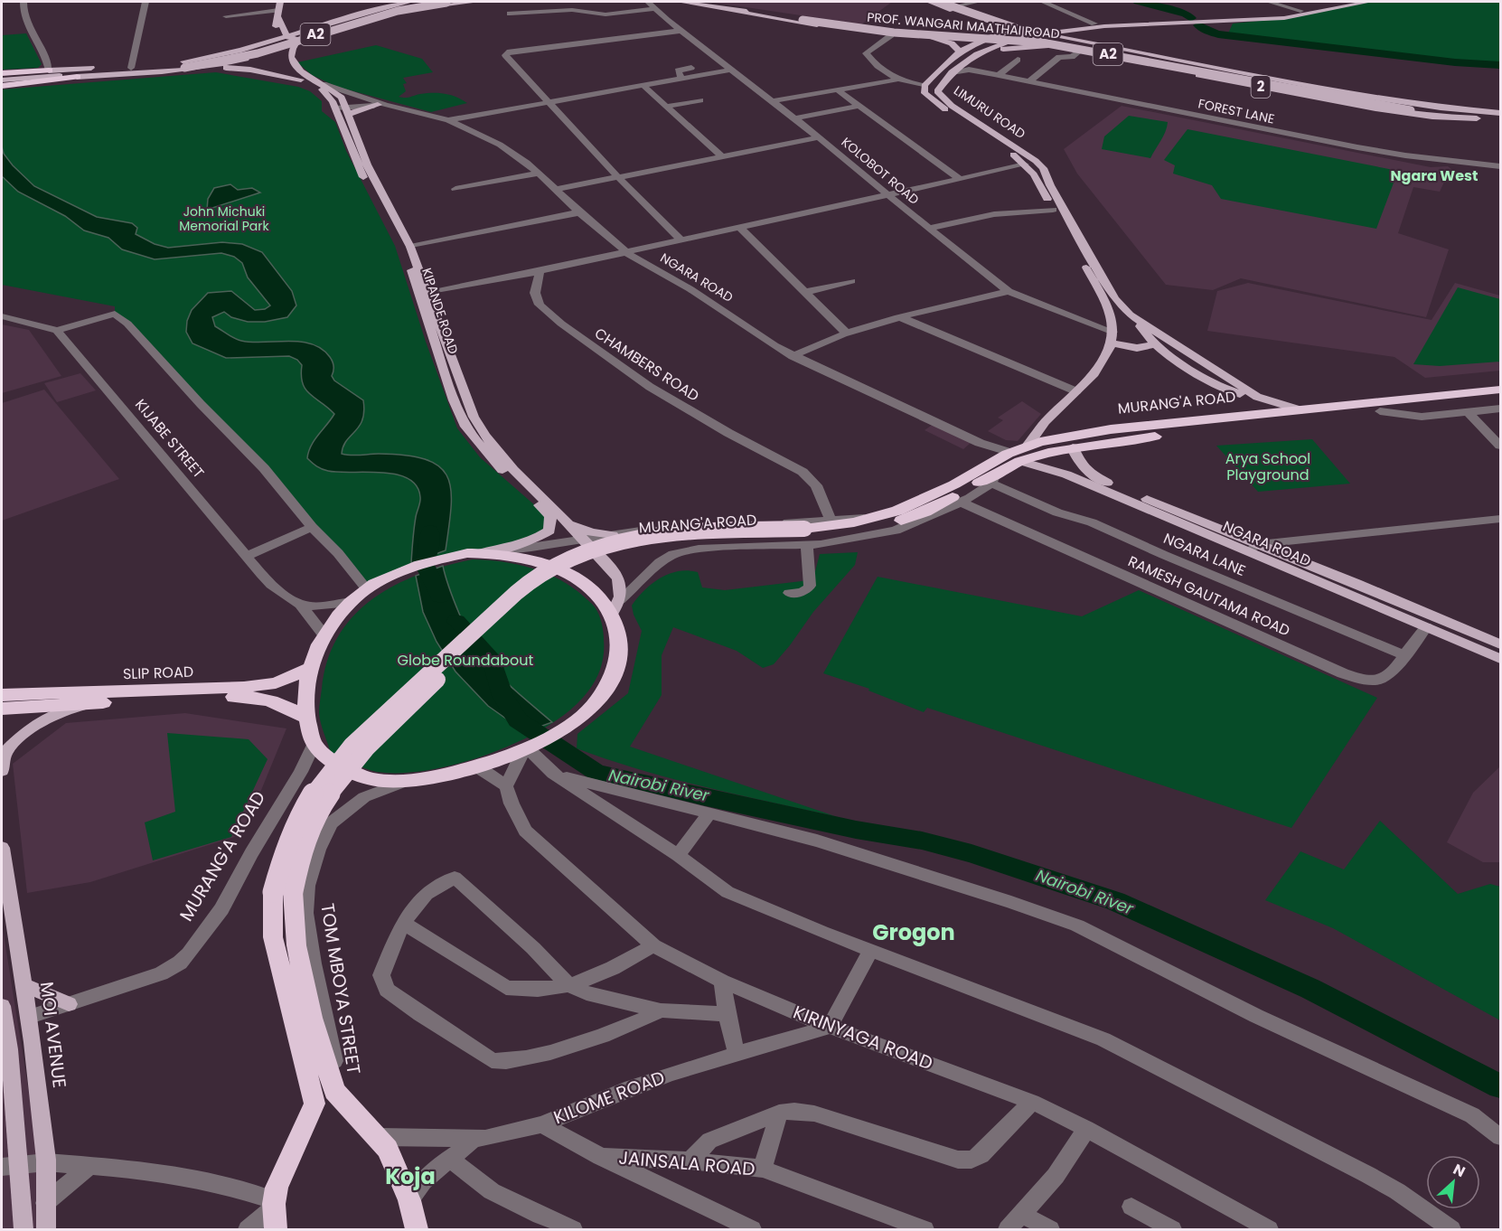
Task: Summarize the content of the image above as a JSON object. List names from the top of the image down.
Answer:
{
  "streets": {
    "highway": ["MURANG'A ROAD", "SLIP ROAD"],
    "main road": [
      "PROF. WANGARI MAATHAI ROAD",
      "A2",
      "2",
      "LIMURU ROAD",
      "NGARA ROAD",
      "KIPANDE ROAD",
      "MOI AVENUE"
    ],
    "street": [
      "FOREST LANE",
      "KOLOBOT ROAD",
      "CHAMBERS ROAD",
      "KIJABE STREET",
      "NGARA LANE",
      "RAMESH GAUTAMA ROAD",
      "TOM MBOYA STREET",
      "KIRINYAGA ROAD",
      "KILOME ROAD",
      "JAINSALA ROAD"
    ]
  },
  "crossings": [
    ["PROF. WANGARI MAATHAI ROAD", "2"],
    ["2", "LIMURU ROAD"],
    ["FOREST LANE", "LIMURU ROAD"],
    ["LIMURU ROAD", "KOLOBOT ROAD"],
    ["LIMURU ROAD", "MURANG'A ROAD"],
    ["NGARA ROAD", "KIPANDE ROAD"],
    ["NGARA ROAD", "MURANG'A ROAD"],
    ["NGARA ROAD", "RAMESH GAUTAMA ROAD"],
    ["KIPANDE ROAD", "CHAMBERS ROAD"],
    ["KIPANDE ROAD", "MURANG'A ROAD"],
    ["CHAMBERS ROAD", "MURANG'A ROAD"],
    ["MURANG'A ROAD", "NGARA LANE"],
    ["MURANG'A ROAD", "RAMESH GAUTAMA ROAD"],
    ["MURANG'A ROAD", "MOI AVENUE"],
    ["NGARA LANE", "RAMESH GAUTAMA ROAD"],
    ["KIRINYAGA ROAD", "KILOME ROAD"]
  ],
  "districts": ["Ngara West", "Grogon", "Koja"],
  "water": ["Nairobi River"],
  "parks": ["John Michuki Memorial Park", "Arya School Playground", "Globe Roundabout"],
  "north": "top right"
}
